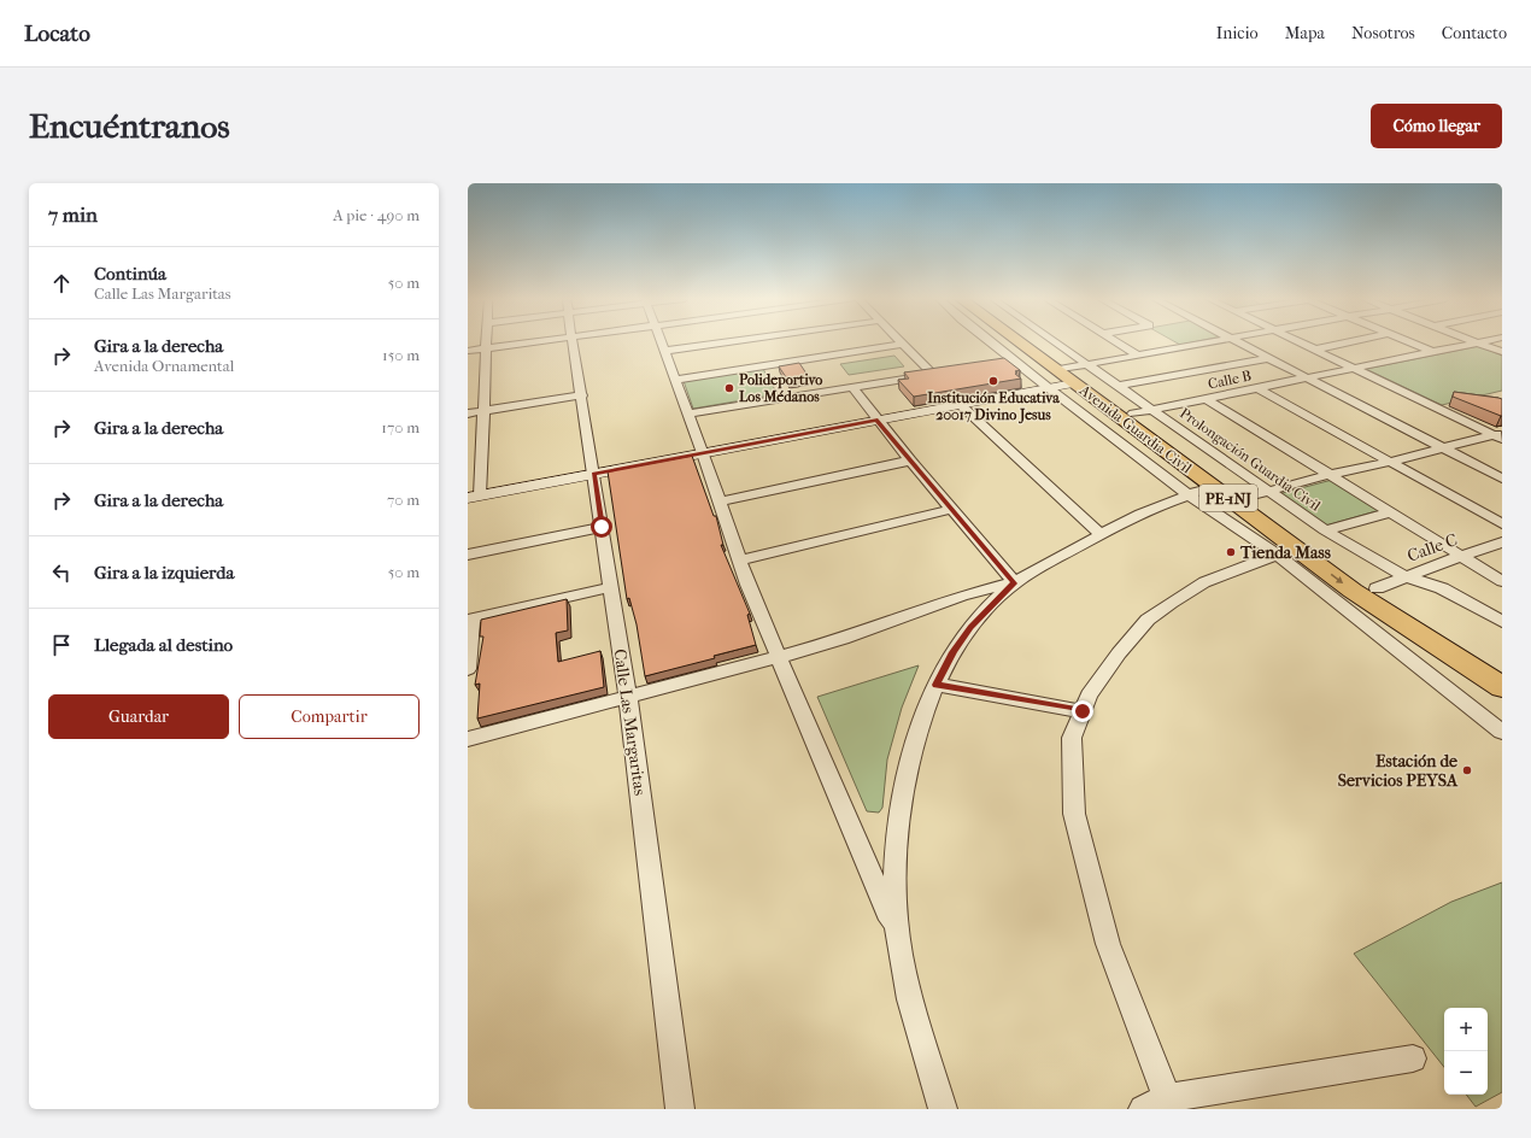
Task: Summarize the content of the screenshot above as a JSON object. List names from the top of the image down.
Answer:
{
  "streets": {
    "highway": ["Avenida Guardia Civil", "PE-1NJ"],
    "street": [
      "Calle B",
      "Prolongación Guardia Civil",
      "Calle C",
      "Calle Las Margaritas"
    ]
  },
  "crossings": [
    ["Calle B", "Avenida Guardia Civil"],
    ["Calle B", "Prolongación Guardia Civil"],
    ["Avenida Guardia Civil", "Prolongación Guardia Civil"],
    ["Avenida Guardia Civil", "Calle C"],
    ["Prolongación Guardia Civil", "Calle C"]
  ],
  "places": [
    "Institución Educativa 20017 Divino Jesus",
    "Polideportivo Los Médanos",
    "Tienda Mass",
    "Estación de Servicios PEYSA"
  ],
  "page": {
    "header": "Locato",
    "nav": [
      "Inicio",
      "Mapa",
      "Nosotros",
      "Contacto"
    ],
    "buttons": [
      "Cómo llegar",
      ["Guardar", "Compartir"]
    ],
    "title": "Encuéntranos",
    "heading": ["7 min", "A pie · 490 m"],
    "list": [
      ["Continúa", "Calle Las Margaritas", "50 m"],
      ["Gira a la derecha", "Avenida Ornamental", "150 m"],
      ["Gira a la derecha", "170 m"],
      ["Gira a la derecha", "70 m"],
      ["Gira a la izquierda", "50 m"],
      "Llegada al destino"
    ],
    "map_buttons": ["+", "−"]
  }
}
